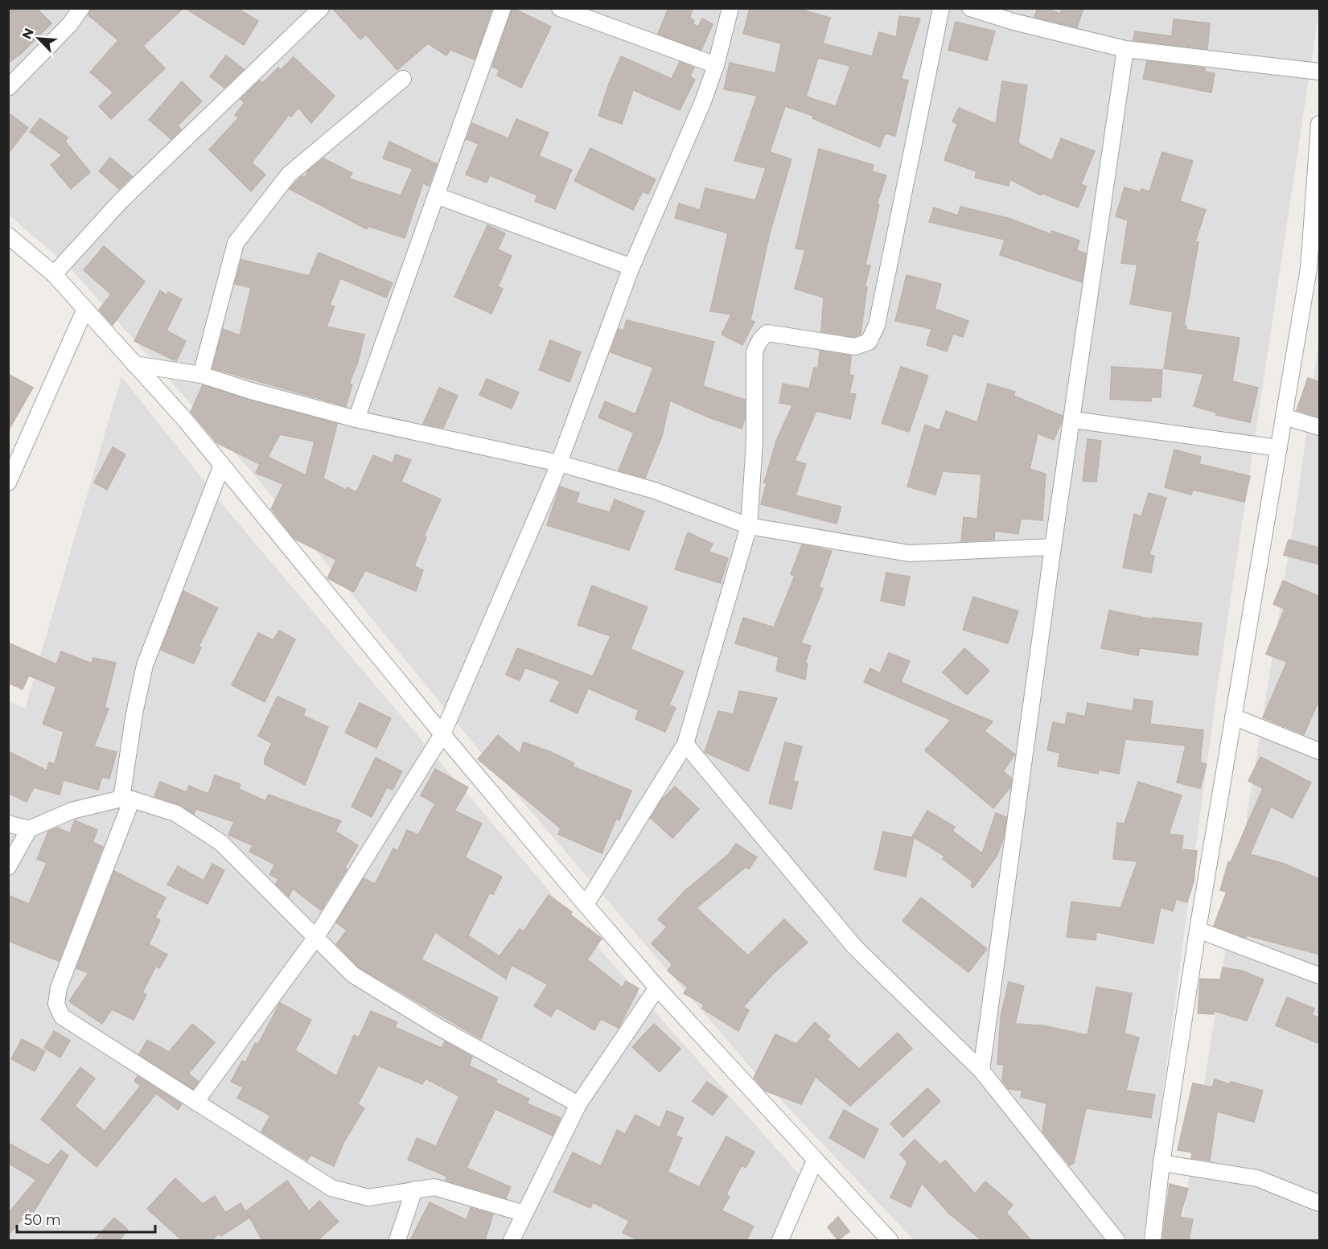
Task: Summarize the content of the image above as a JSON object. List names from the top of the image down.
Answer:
{
  "scale_bar": "50 m",
  "north": "top left"
}
